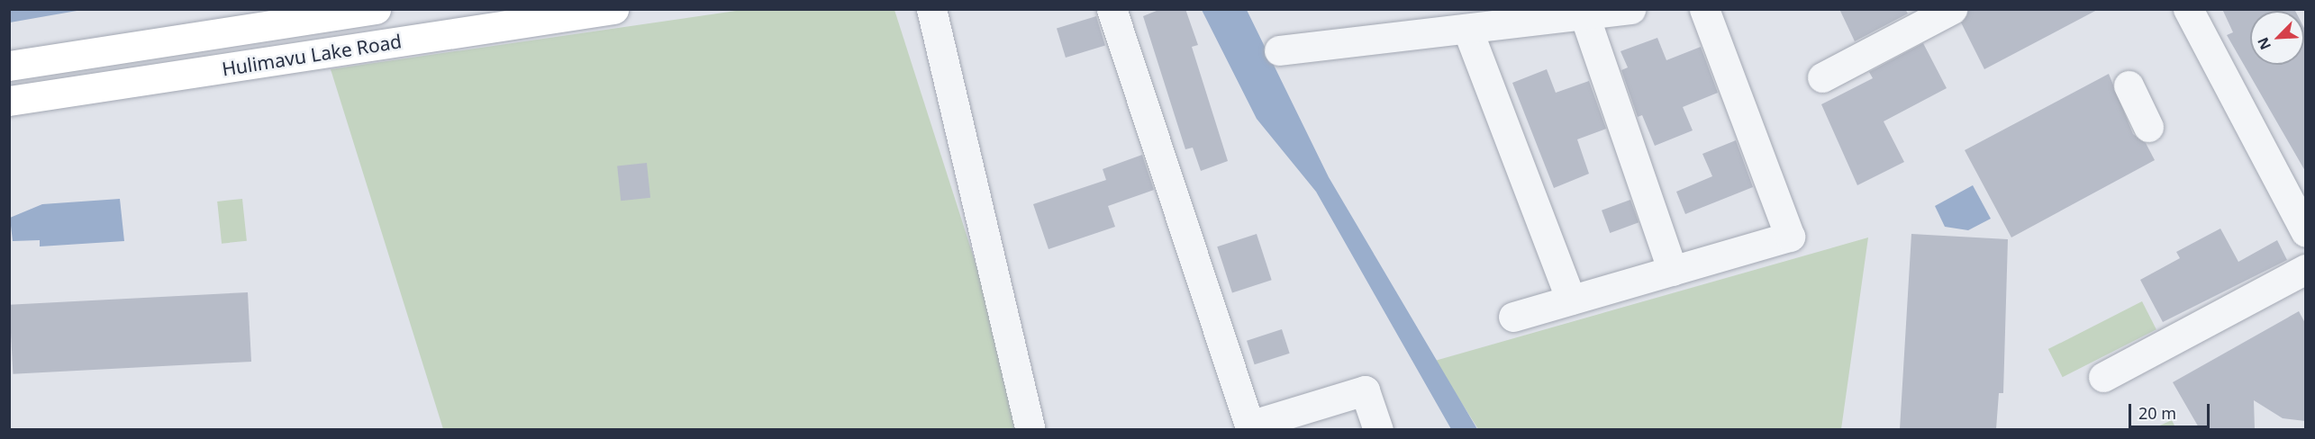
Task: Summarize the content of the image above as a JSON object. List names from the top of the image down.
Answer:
{
  "streets": {
    "main road": ["Hulimavu Lake Road"]
  },
  "scale_bar": "20 m",
  "north": "bottom left"
}
